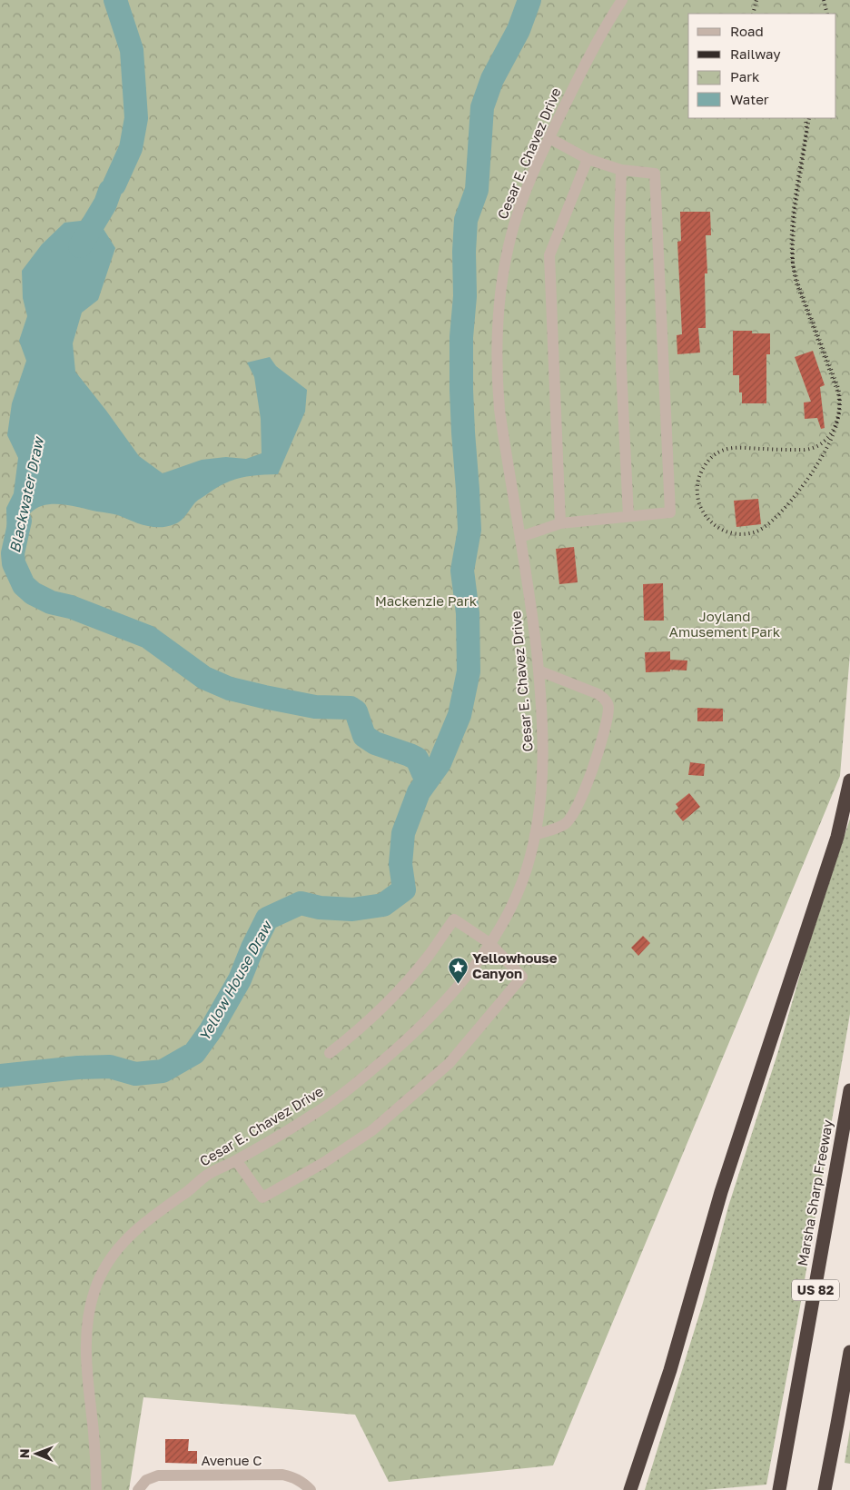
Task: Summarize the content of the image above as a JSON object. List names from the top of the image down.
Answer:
{
  "streets": {
    "highway": ["Marsha Sharp Freeway", "US 82"],
    "street": ["Cesar E. Chavez Drive", "Avenue C"]
  },
  "water": ["Blackwater Draw", "Yellow House Draw"],
  "parks": ["Mackenzie Park", "Joyland Amusement Park"],
  "places": {
    "place": ["Yellowhouse Canyon"]
  },
  "legend": [
    "Road",
    "Railway",
    "Park",
    "Water"
  ],
  "north": "left"
}
